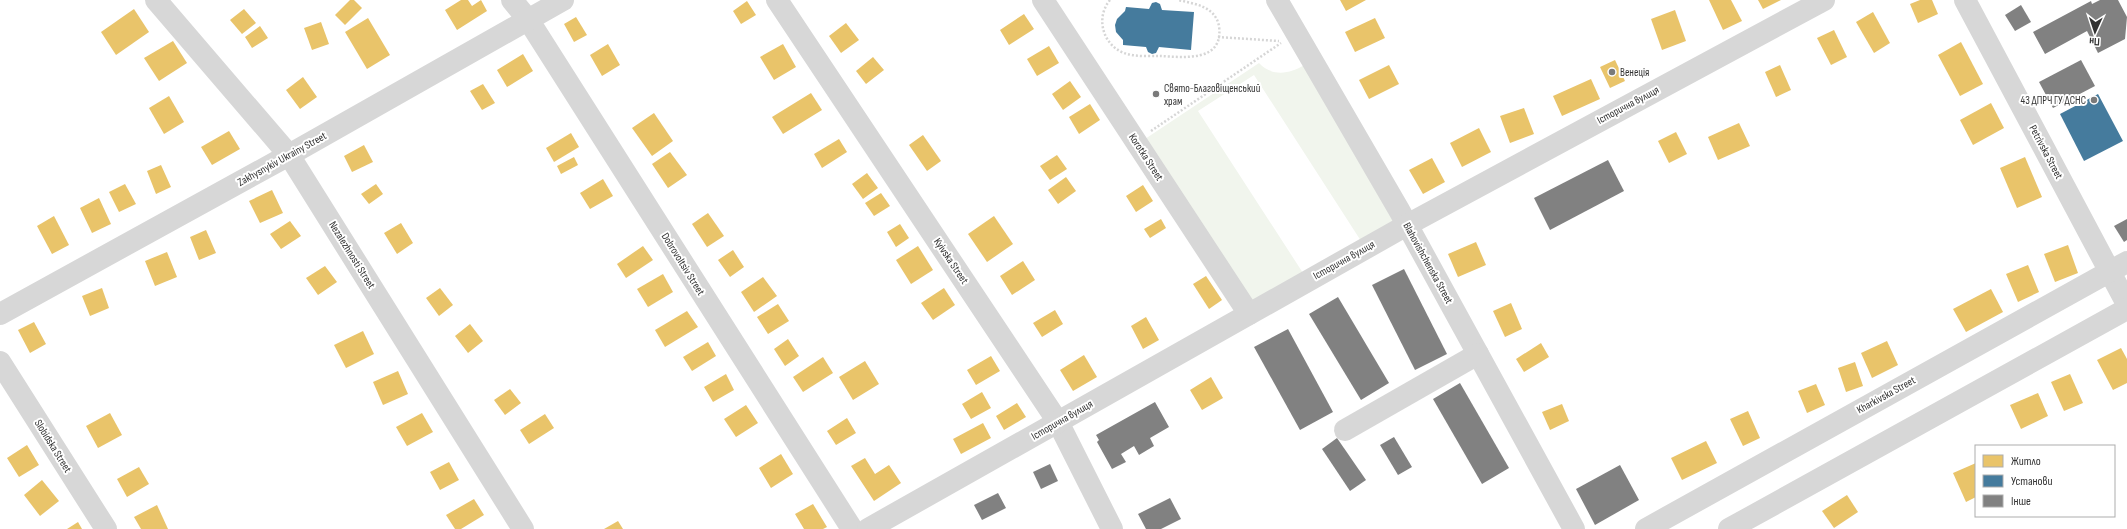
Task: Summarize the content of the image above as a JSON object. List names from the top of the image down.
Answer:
{
  "streets": {
    "street": [
      "Історична вулиця",
      "Petrivska Street",
      "Korotka Street",
      "Zakhysnykiv Ukrainy Street",
      "Nezalezhnosti Street",
      "Kyivska Street",
      "Blahovishchenska Street",
      "Dobrovoltsiv Street",
      "Kharkivska Street",
      "Slobidska Street"
    ]
  },
  "crossings": [
    ["Історична вулиця", "Korotka Street"],
    ["Історична вулиця", "Kyivska Street"],
    ["Історична вулиця", "Blahovishchenska Street"],
    ["Petrivska Street", "Kharkivska Street"],
    ["Zakhysnykiv Ukrainy Street", "Nezalezhnosti Street"],
    ["Zakhysnykiv Ukrainy Street", "Dobrovoltsiv Street"]
  ],
  "places": ["Венеція", "Свято-Благовіщенський храм", "43 ДПРЧ ГУ ДСНС"],
  "legend": ["Житло", "Установи", "Інше"],
  "north": "bottom"
}
